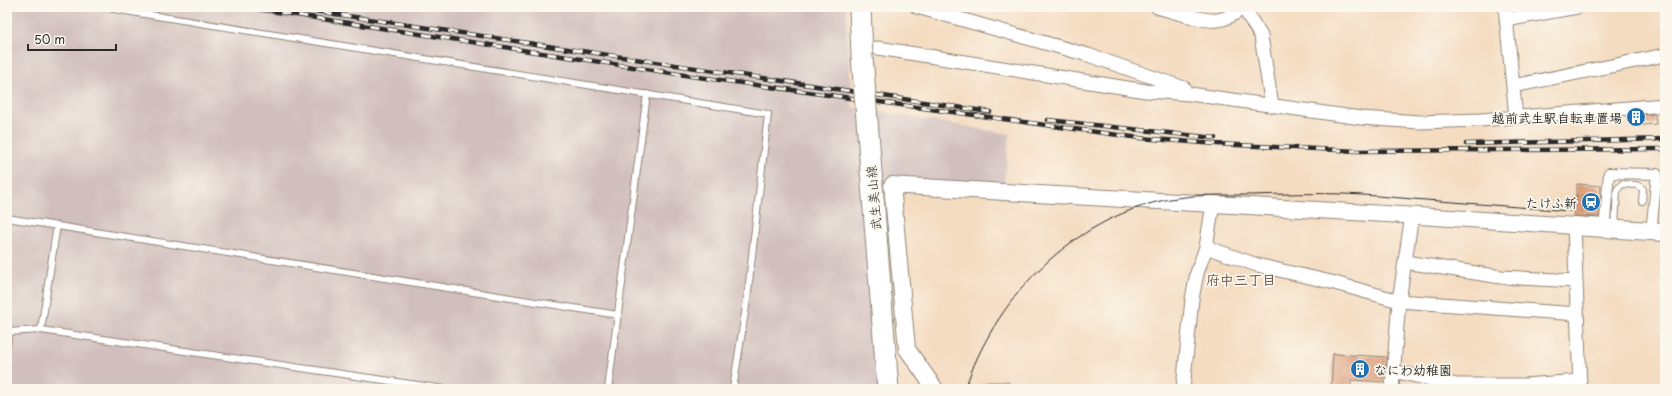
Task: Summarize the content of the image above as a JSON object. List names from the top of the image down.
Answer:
{
  "streets": {
    "main road": ["武生美山線"]
  },
  "districts": ["府中三丁目"],
  "places": {
    "building": ["越前武生駅自転車置場", "なにわ幼稚園"],
    "station": ["たけふ新"]
  },
  "scale_bar": "50 m"
}
